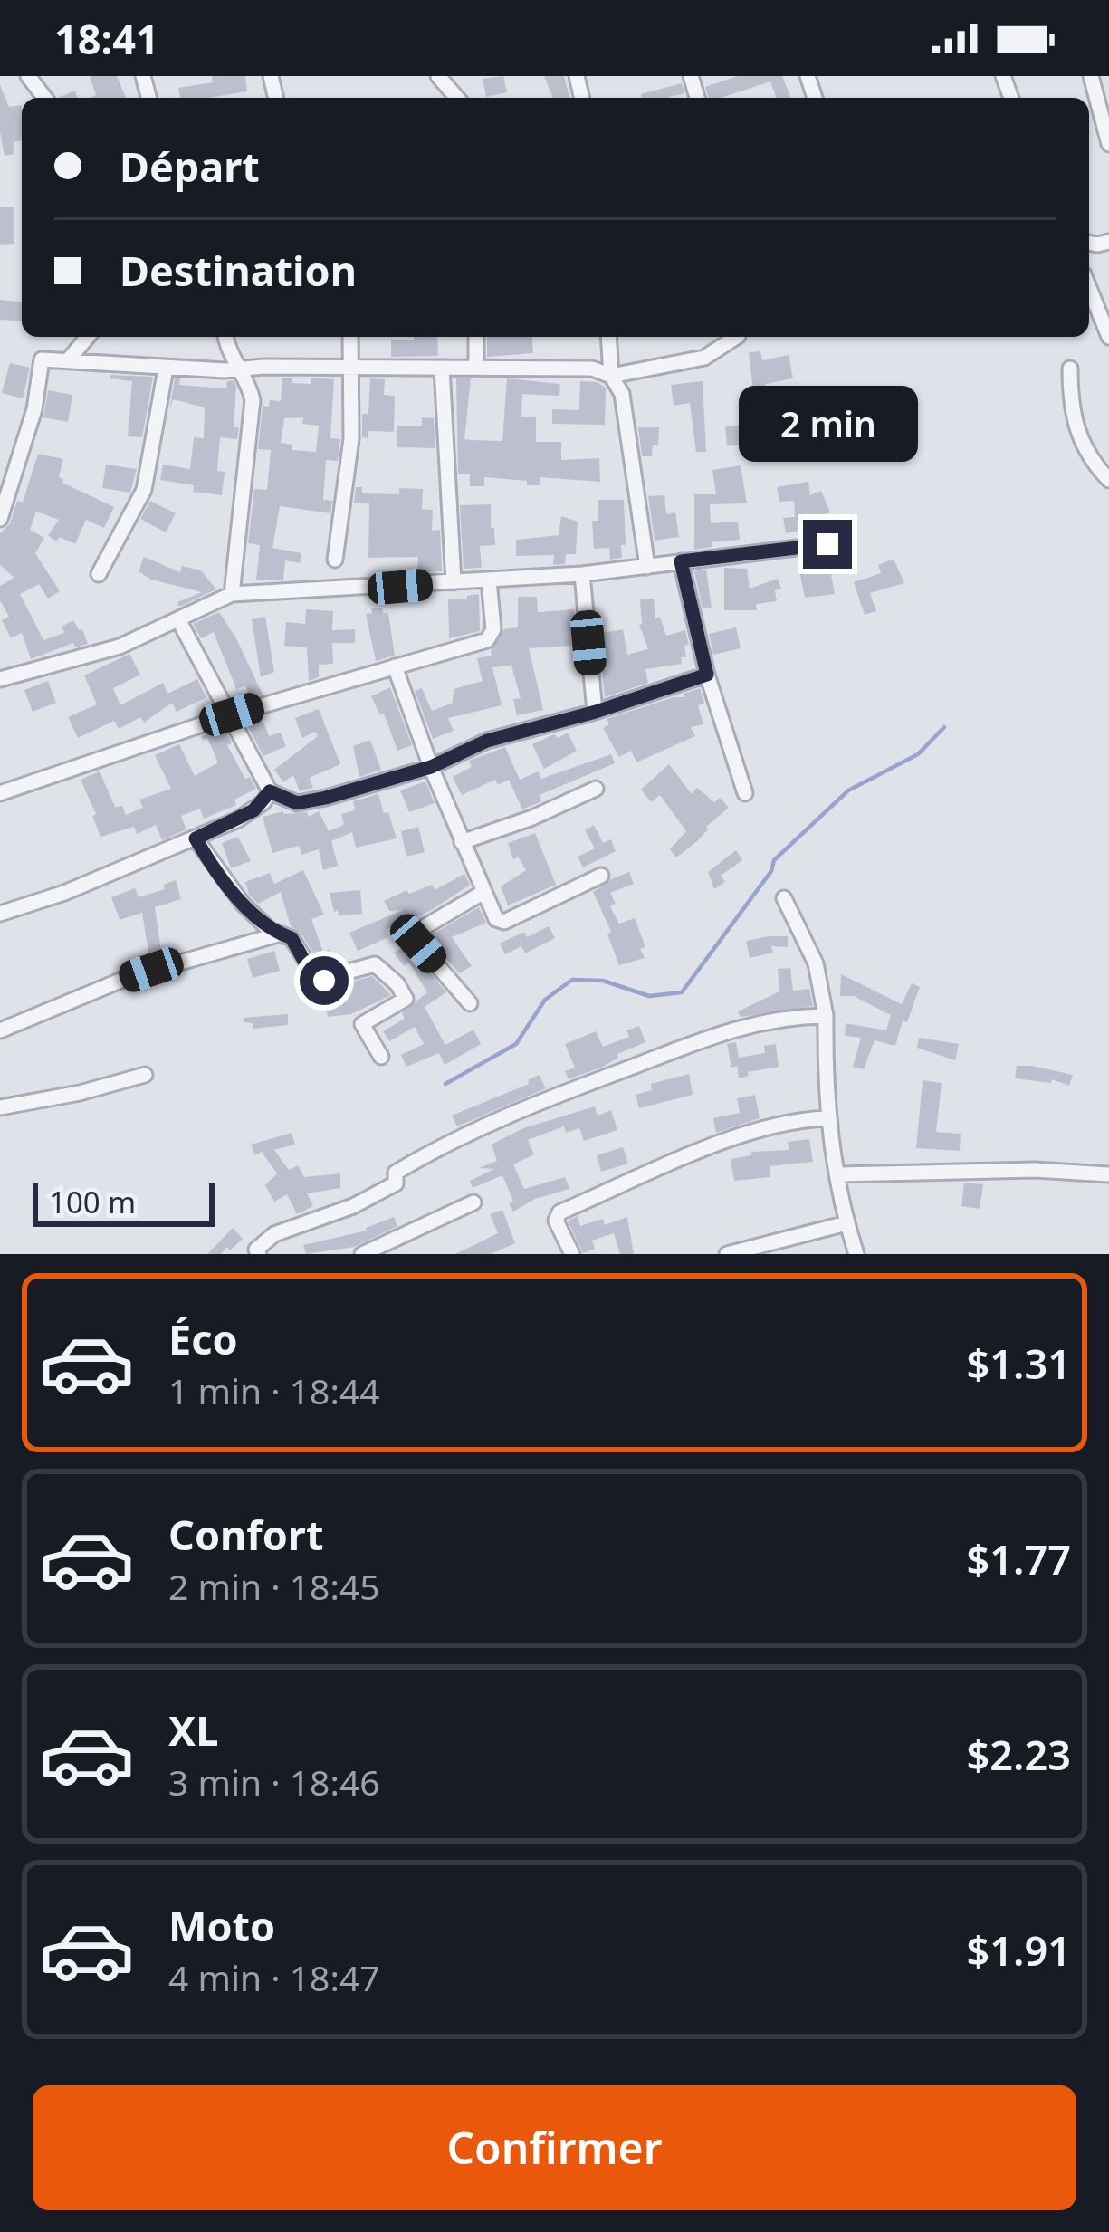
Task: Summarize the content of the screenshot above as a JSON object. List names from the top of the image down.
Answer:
{
  "scale_bar": "100 m",
  "page": {
    "status": "18:41",
    "banner": ["Départ", "Destination"],
    "bubble": "2 min",
    "scale": "100 m",
    "list": [
      {
        "name": "Éco",
        "note": "1 min · 18:44",
        "value": "$1.31"
      },
      {
        "name": "Confort",
        "note": "2 min · 18:45",
        "value": "$1.77"
      },
      {
        "name": "XL",
        "note": "3 min · 18:46",
        "value": "$2.23"
      },
      {
        "name": "Moto",
        "note": "4 min · 18:47",
        "value": "$1.91"
      }
    ],
    "buttons": "Confirmer"
  }
}
